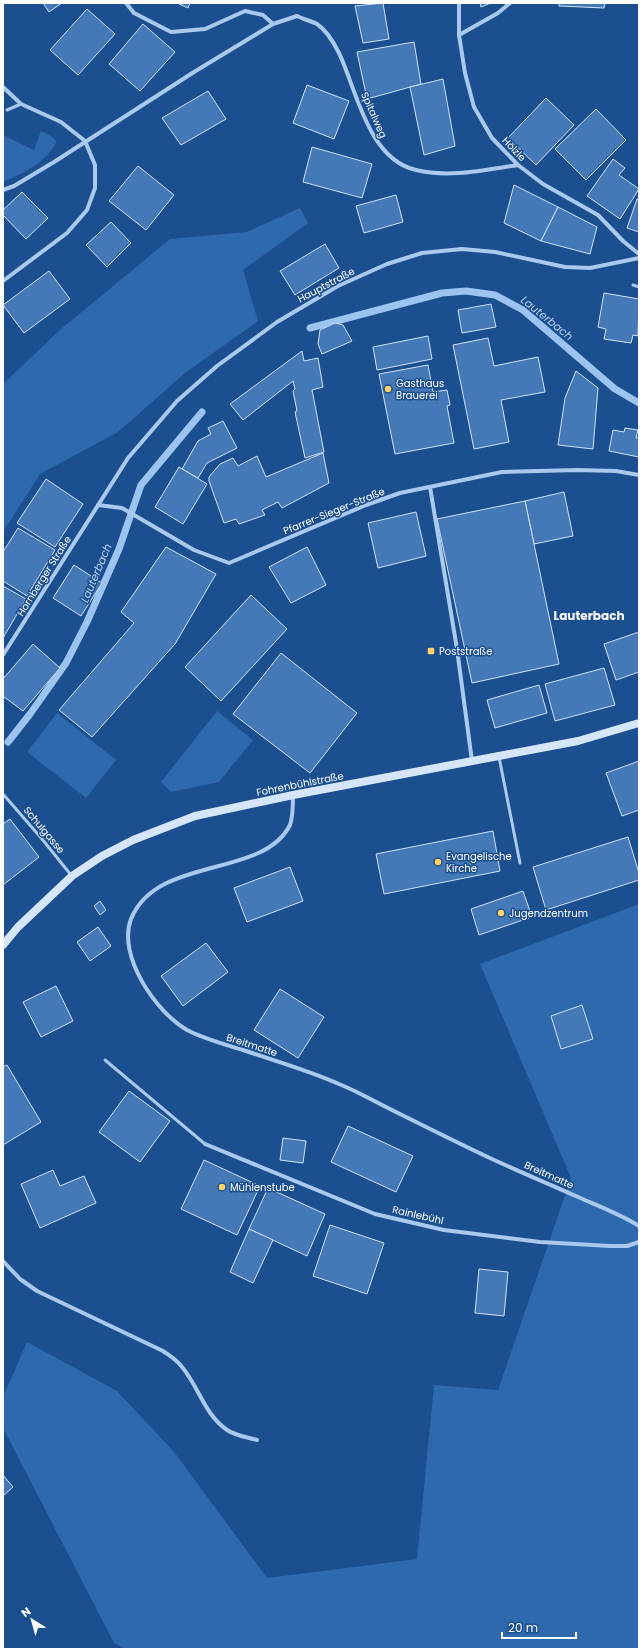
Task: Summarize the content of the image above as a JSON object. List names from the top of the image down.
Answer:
{
  "streets": {
    "main road": ["Fohrenbühlstraße"],
    "street": [
      "Spitalweg",
      "Hölzle",
      "Hauptstraße",
      "Pfarrer-Sieger-Straße",
      "Hornberger Straße",
      "Breitmatte",
      "Rainlebühl"
    ],
    "lane": ["Schulgasse"]
  },
  "crossings": [
    ["Spitalweg", "Hölzle"],
    ["Hauptstraße", "Pfarrer-Sieger-Straße"],
    ["Hauptstraße", "Hornberger Straße"],
    ["Pfarrer-Sieger-Straße", "Hornberger Straße"],
    ["Fohrenbühlstraße", "Schulgasse"],
    ["Fohrenbühlstraße", "Breitmatte"]
  ],
  "districts": ["Lauterbach"],
  "water": ["Lauterbach"],
  "places": {
    "other": [
      "Gasthaus Brauerei",
      "Evangelische Kirche",
      "Jugendzentrum",
      "Mühlenstube"
    ],
    "transit": ["Poststraße"]
  },
  "scale_bar": "20 m",
  "north": "top left"
}
